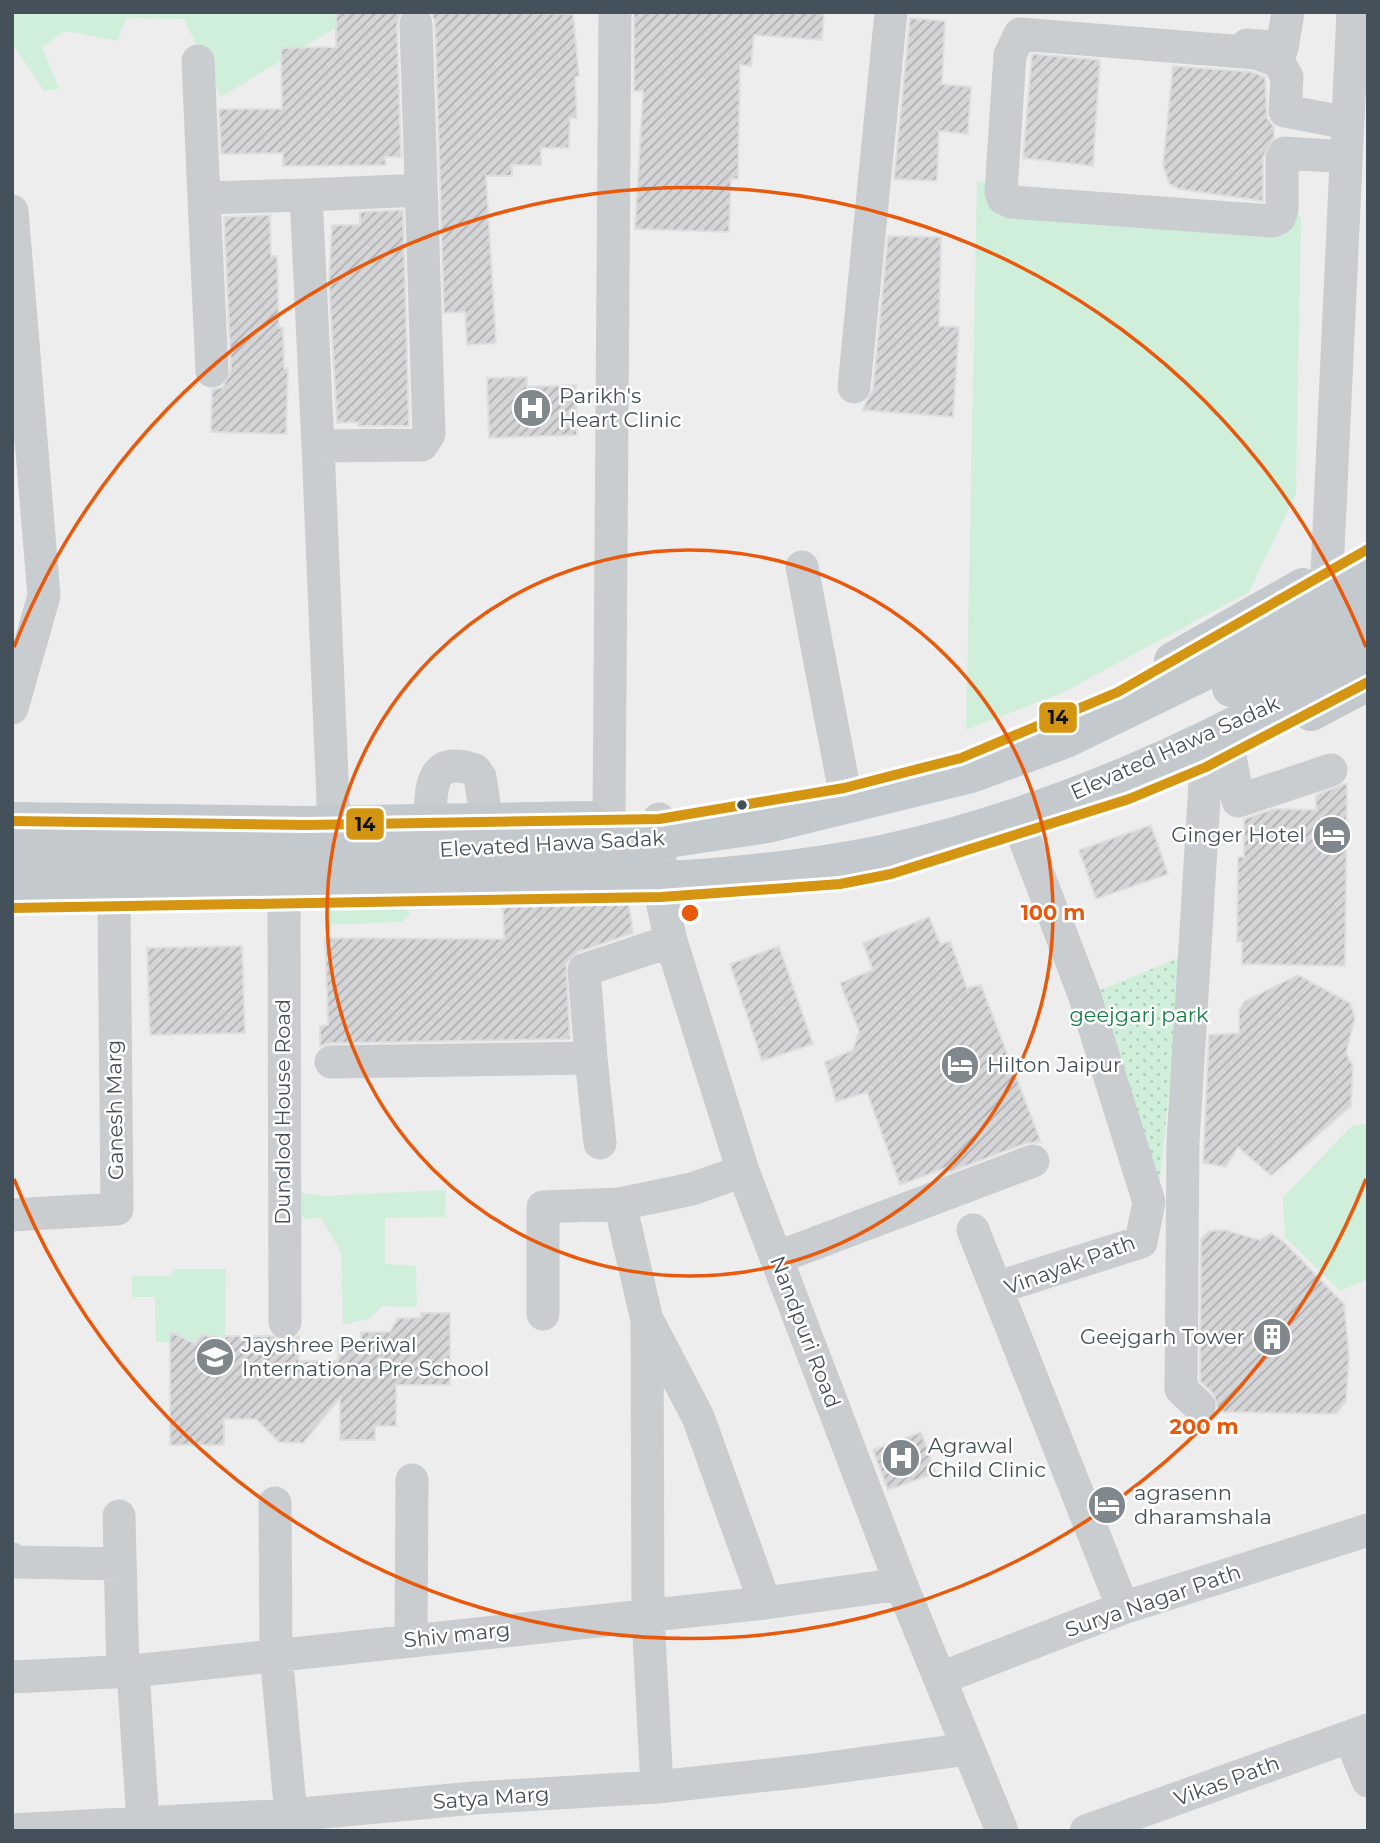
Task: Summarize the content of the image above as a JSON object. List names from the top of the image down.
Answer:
{
  "streets": {
    "main road": ["Elevated Hawa Sadak"],
    "street": [
      "Ganesh Marg",
      "Dundlod House Road",
      "Vinayak Path",
      "Nandpuri Road",
      "Surya Nagar Path",
      "Shiv marg",
      "Vikas Path",
      "Satya Marg"
    ]
  },
  "crossings": [
    ["Vinayak Path", "Surya Nagar Path"],
    ["Nandpuri Road", "Surya Nagar Path"],
    ["Nandpuri Road", "Shiv marg"],
    ["Nandpuri Road", "Satya Marg"]
  ],
  "parks": ["geejgarj park"],
  "places": {
    "hospital": ["Parikh's Heart Clinic", "Agrawal Child Clinic"],
    "hotel": ["Ginger Hotel", "Hilton Jaipur", "agrasenn dharamshala"],
    "building": ["Geejgarh Tower"],
    "school or university": ["Jayshree Periwal Internationa Pre School"]
  },
  "lines": ["transit line 14"],
  "rings": ["100 m", "200 m"]
}
